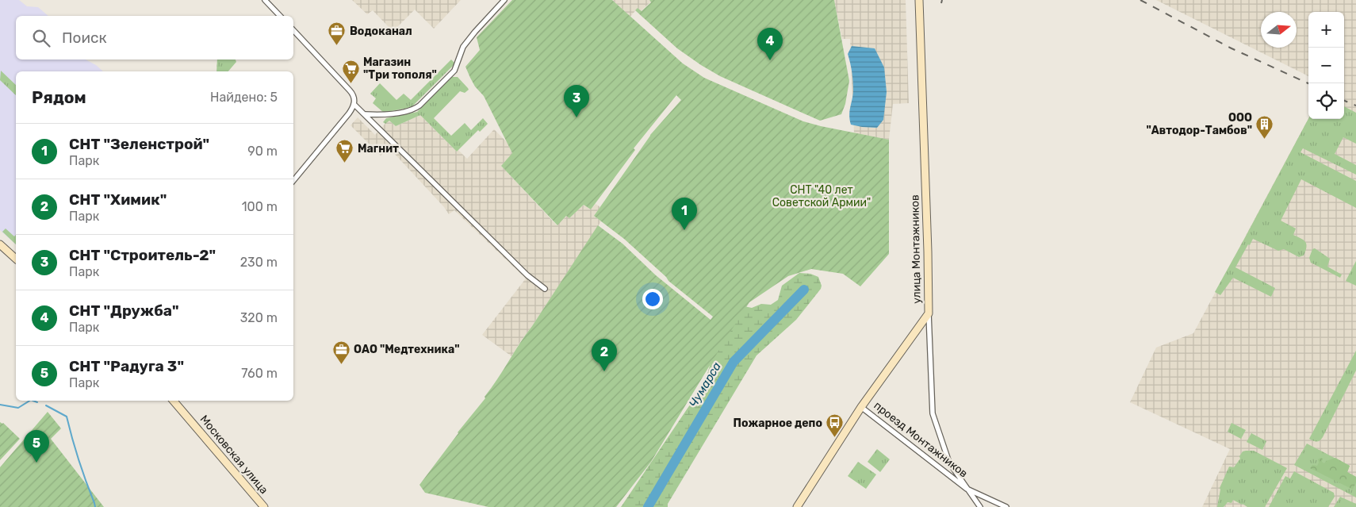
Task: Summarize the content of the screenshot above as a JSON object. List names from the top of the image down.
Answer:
{
  "streets": {
    "main road": ["улица Монтажников", "проезд Монтажников", "Московская улица"]
  },
  "crossings": [
    ["улица Монтажников", "проезд Монтажников"]
  ],
  "water": ["Чумарса"],
  "parks": ["СНТ \"40 лет Советской Армии\""],
  "places": {
    "office": ["Водоканал", "ОАО \"Медтехника\""],
    "supermarket": ["Магазин \"Три тополя\"", "Магнит"],
    "building": ["ООО \"Автодор-Тамбов\""],
    "bus stop": ["Пожарное депо"]
  },
  "north": "right",
  "page": {
    "map_buttons": ["+", "−"],
    "search": "Поиск",
    "pins": [
      "4",
      "3",
      "1",
      "2",
      "5"
    ],
    "heading": ["Рядом", "Найдено: 5"],
    "list": [
      {
        "mark": "1",
        "name": "СНТ \"Зеленстрой\"",
        "note": "Парк",
        "value": "90 m"
      },
      {
        "mark": "2",
        "name": "СНТ \"Химик\"",
        "note": "Парк",
        "value": "100 m"
      },
      {
        "mark": "3",
        "name": "СНТ \"Строитель-2\"",
        "note": "Парк",
        "value": "230 m"
      },
      {
        "mark": "4",
        "name": "СНТ \"Дружба\"",
        "note": "Парк",
        "value": "320 m"
      },
      {
        "mark": "5",
        "name": "СНТ \"Радуга 3\"",
        "note": "Парк",
        "value": "760 m"
      }
    ]
  }
}
